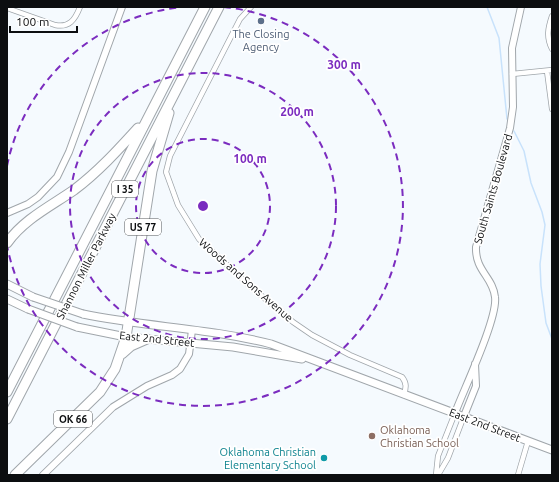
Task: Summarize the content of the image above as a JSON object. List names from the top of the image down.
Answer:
{
  "streets": {
    "highway": [
      "I 35",
      "US 77",
      "Shannon Miller Parkway",
      "OK 66"
    ],
    "main road": ["East 2nd Street"],
    "street": ["South Saints Boulevard", "Woods and Sons Avenue"]
  },
  "crossings": [
    ["South Saints Boulevard", "East 2nd Street"],
    ["US 77", "Shannon Miller Parkway"],
    ["US 77", "East 2nd Street"],
    ["Woods and Sons Avenue", "East 2nd Street"],
    ["East 2nd Street", "OK 66"]
  ],
  "places": ["The Closing Agency", "Oklahoma Christian School", "Oklahoma Christian Elementary School"],
  "scale_bar": "100 m",
  "rings": ["300 m", "200 m", "100 m"]
}
